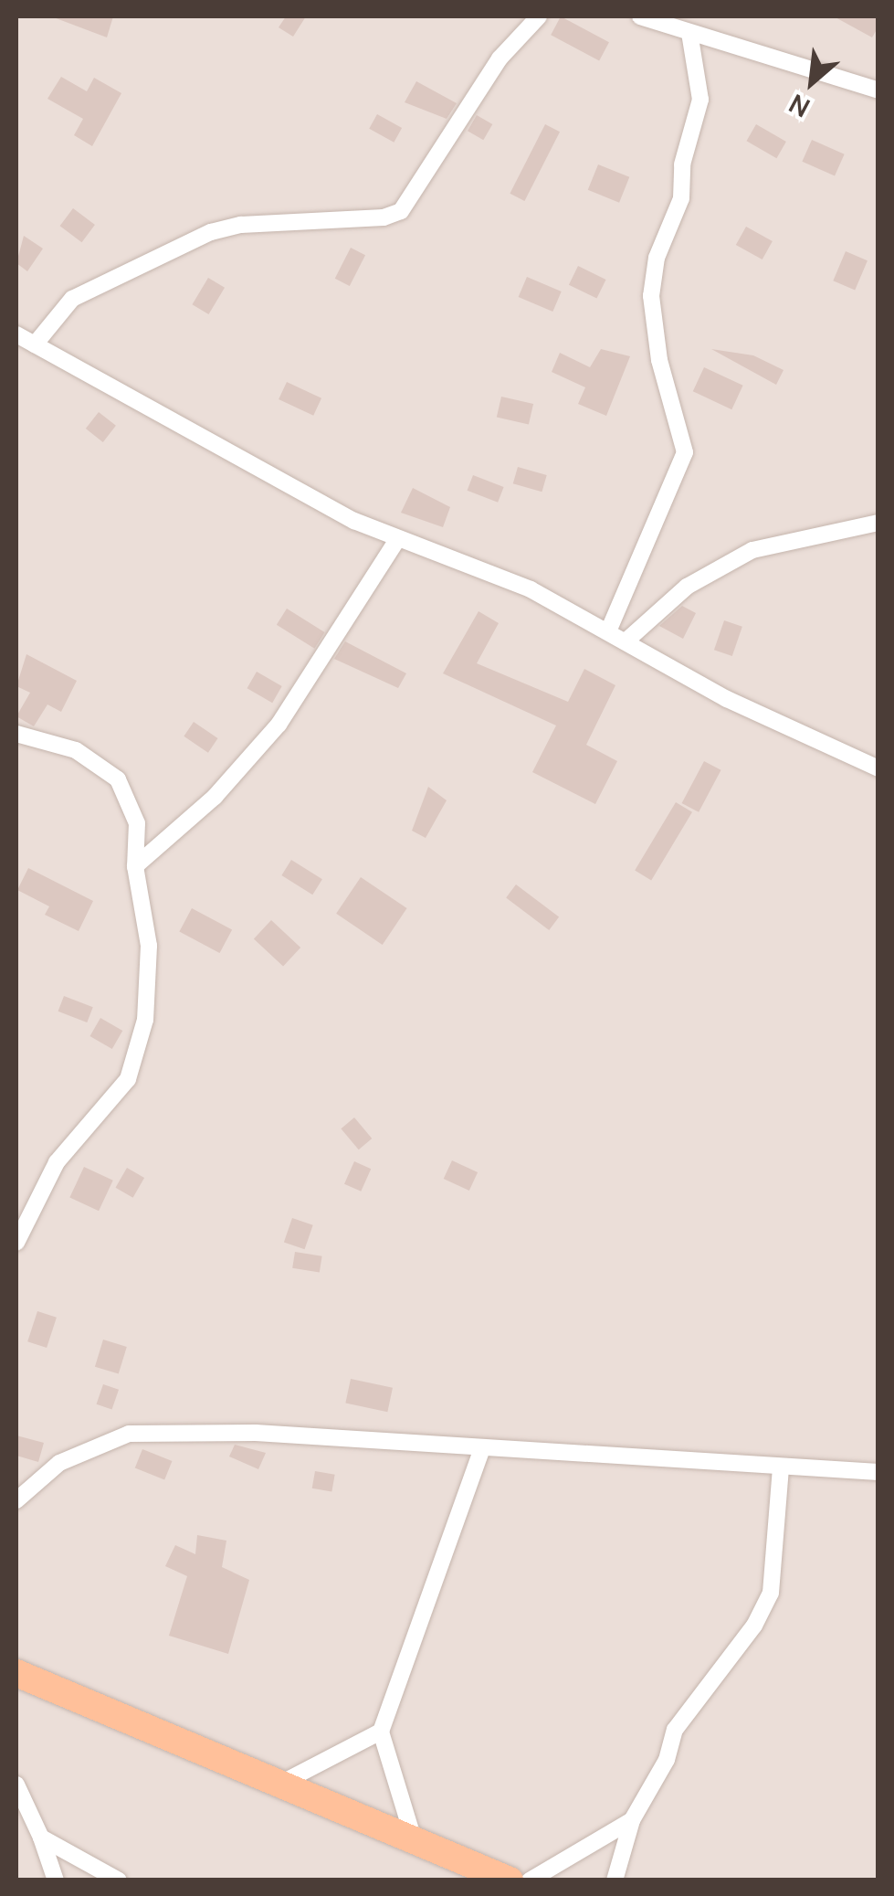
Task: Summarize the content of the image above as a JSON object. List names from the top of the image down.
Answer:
{
  "north": "bottom left"
}
